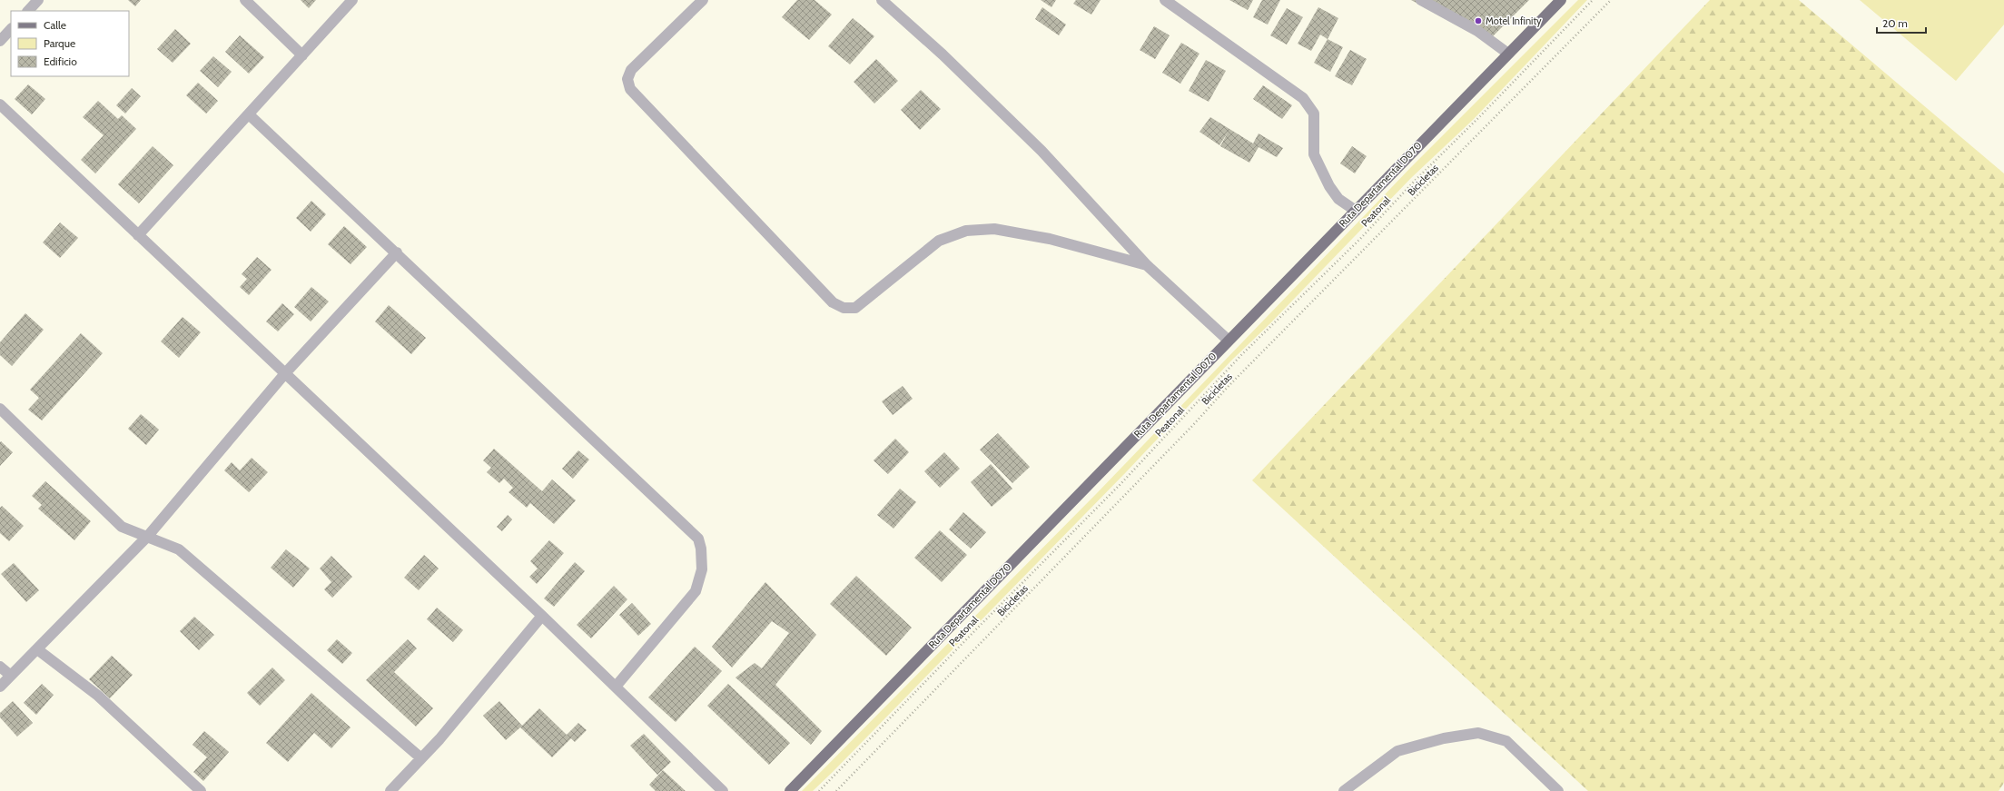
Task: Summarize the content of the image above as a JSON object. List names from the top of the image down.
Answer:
{
  "streets": {
    "main road": ["Ruta Departamental D070"],
    "path": ["Bicicletas", "Peatonal"]
  },
  "places": ["Motel Infinity"],
  "legend": ["Calle", "Parque", "Edificio"],
  "scale_bar": "20 m"
}
